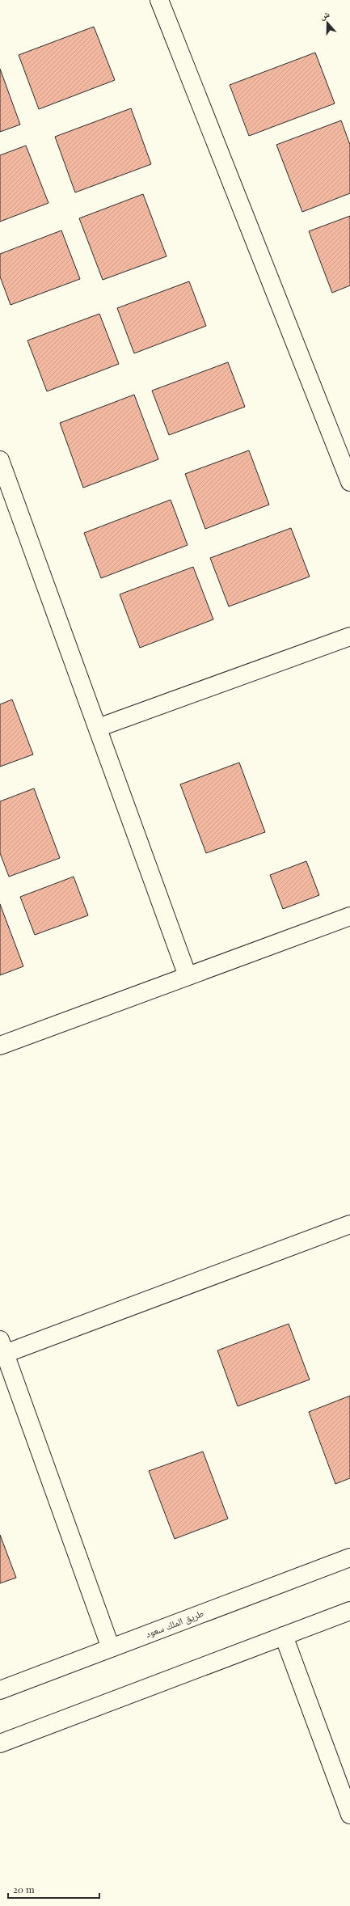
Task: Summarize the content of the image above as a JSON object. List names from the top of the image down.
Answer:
{
  "streets": {
    "street": ["طريق الملك سعود"]
  },
  "scale_bar": "20 m",
  "north": "top"
}
